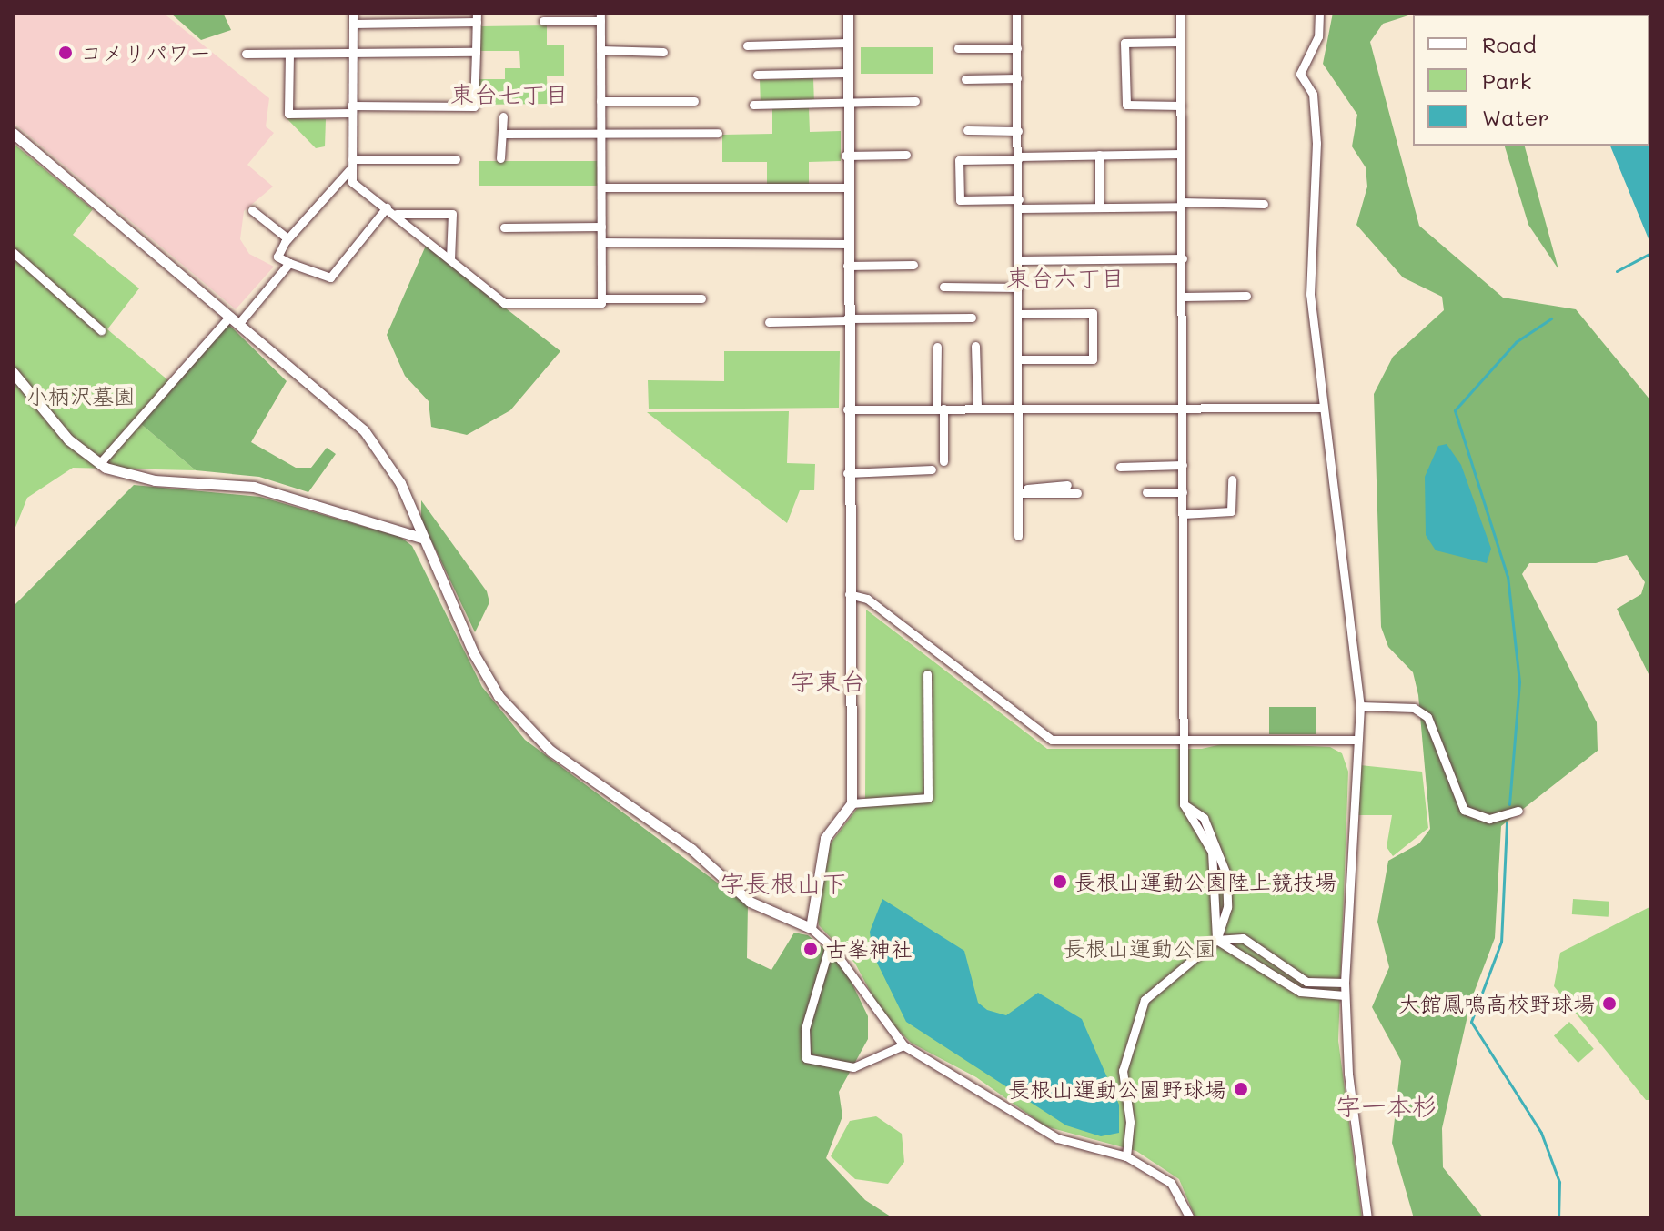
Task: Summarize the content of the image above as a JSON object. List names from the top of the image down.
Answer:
{
  "districts": [
    "東台七丁目",
    "東台六丁目",
    "字東台",
    "字長根山下",
    "字一本杉"
  ],
  "parks": ["小柄沢墓園", "長根山運動公園"],
  "places": [
    "コメリパワー",
    "長根山運動公園陸上競技場",
    "古峯神社",
    "大館鳳鳴高校野球場",
    "長根山運動公園野球場"
  ],
  "legend": ["Road", "Park", "Water"]
}
